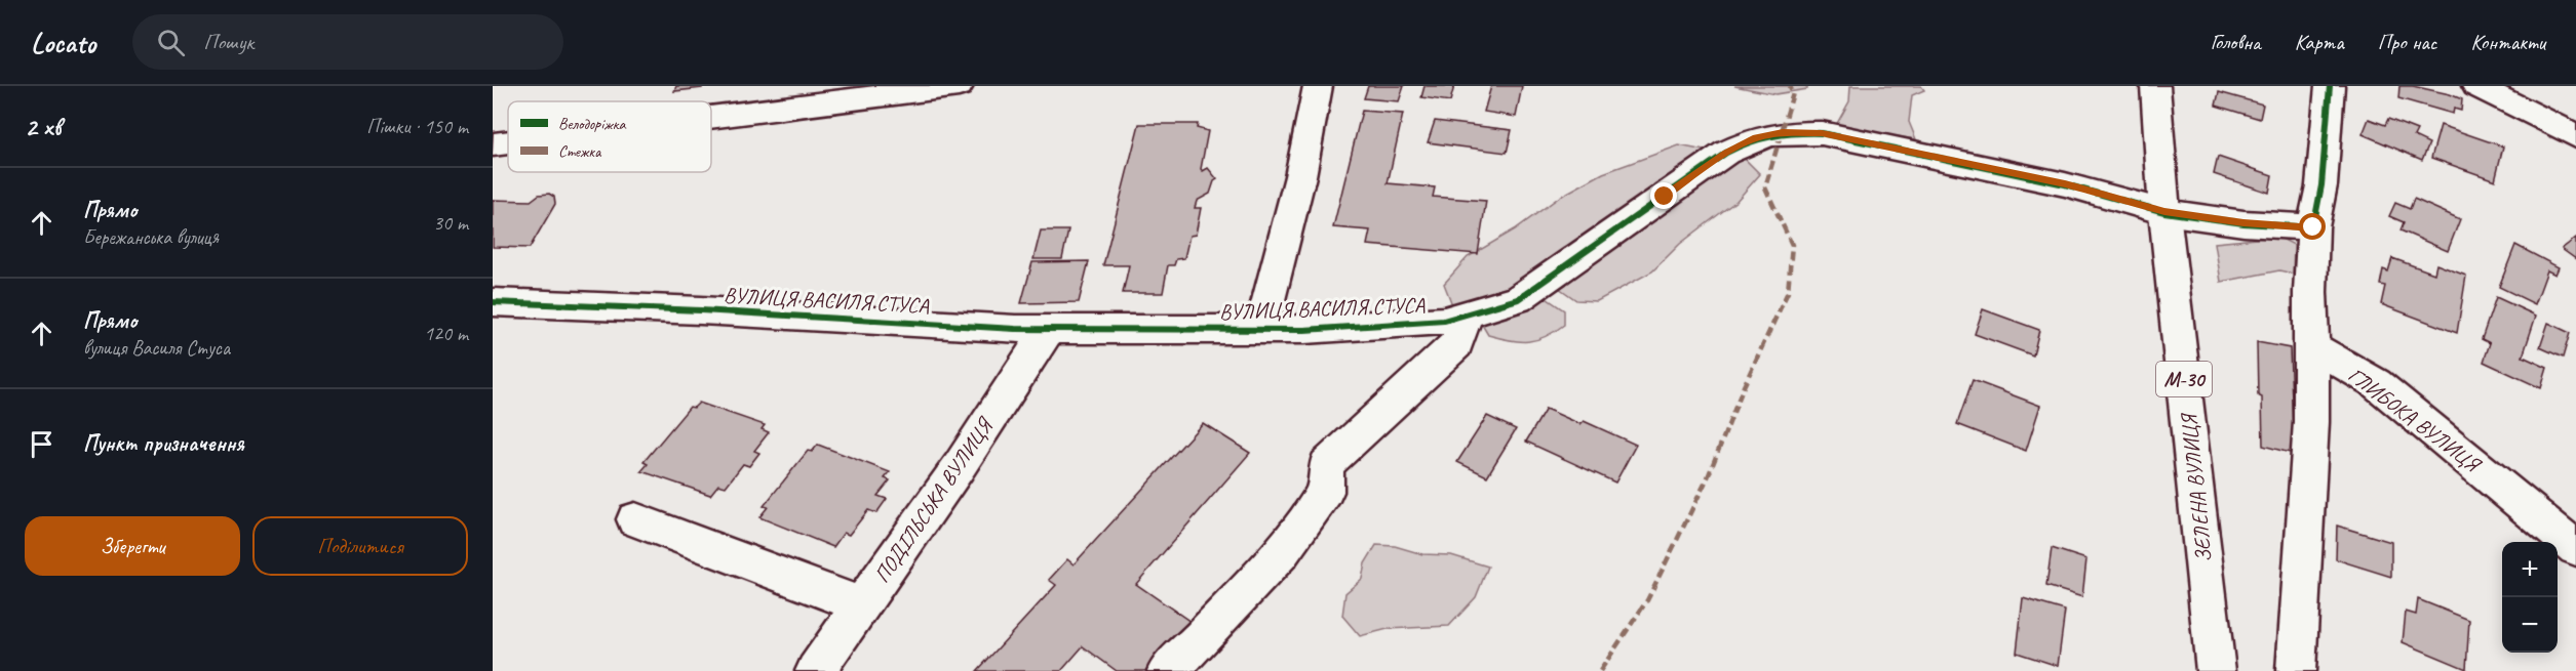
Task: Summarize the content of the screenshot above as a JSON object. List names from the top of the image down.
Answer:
{
  "streets": {
    "main road": [
      "ВУЛИЦЯ ВАСИЛЯ СТУСА",
      "М-30",
      "ГЛИБОКА ВУЛИЦЯ",
      "ЗЕЛЕНА ВУЛИЦЯ",
      "ПОДІЛЬСЬКА ВУЛИЦЯ"
    ]
  },
  "crossings": [
    ["ВУЛИЦЯ ВАСИЛЯ СТУСА", "ЗЕЛЕНА ВУЛИЦЯ"],
    ["ВУЛИЦЯ ВАСИЛЯ СТУСА", "ПОДІЛЬСЬКА ВУЛИЦЯ"]
  ],
  "legend": ["Велодоріжка", "Стежка"],
  "page": {
    "header": "Locato",
    "search": "Пошук",
    "nav": [
      "Головна",
      "Карта",
      "Про нас",
      "Контакти"
    ],
    "heading": ["2 хв", "Пішки · 150 m"],
    "list": [
      ["Прямо", "Бережанська вулиця", "30 m"],
      ["Прямо", "вулиця Василя Стуса", "120 m"],
      "Пункт призначення"
    ],
    "buttons": ["Зберегти", "Поділитися"],
    "map_buttons": ["+", "−"]
  }
}
